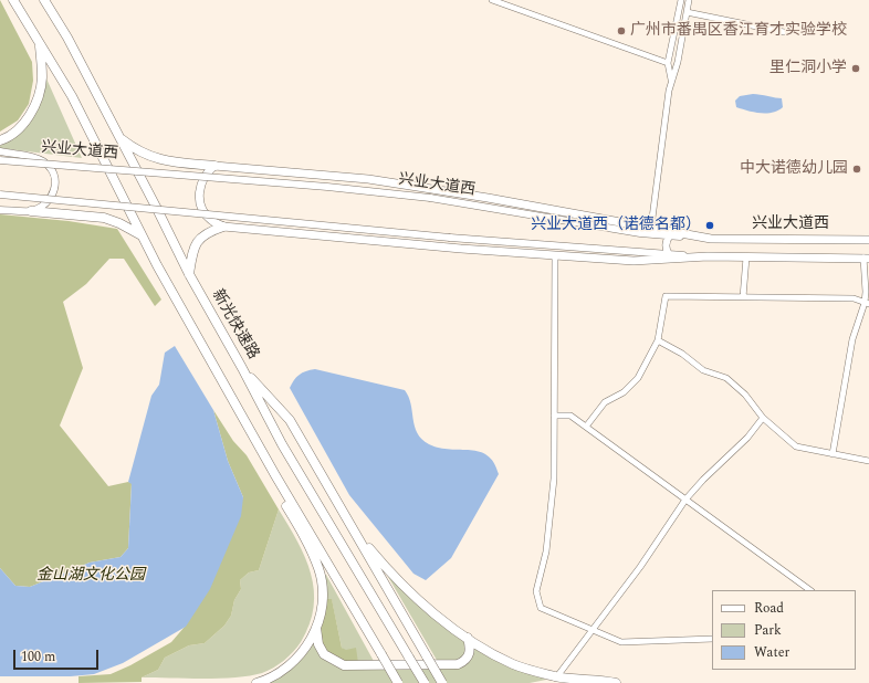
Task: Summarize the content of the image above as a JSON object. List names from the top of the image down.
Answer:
{
  "streets": {
    "highway": ["新光快速路"],
    "main road": ["兴业大道西"]
  },
  "parks": ["金山湖文化公园"],
  "places": [
    "广州市番禺区香江育才实验学校",
    "里仁洞小学",
    "中大诺德幼儿园",
    "兴业大道西（诺德名都）"
  ],
  "legend": ["Road", "Park", "Water"],
  "scale_bar": "100 m"
}
